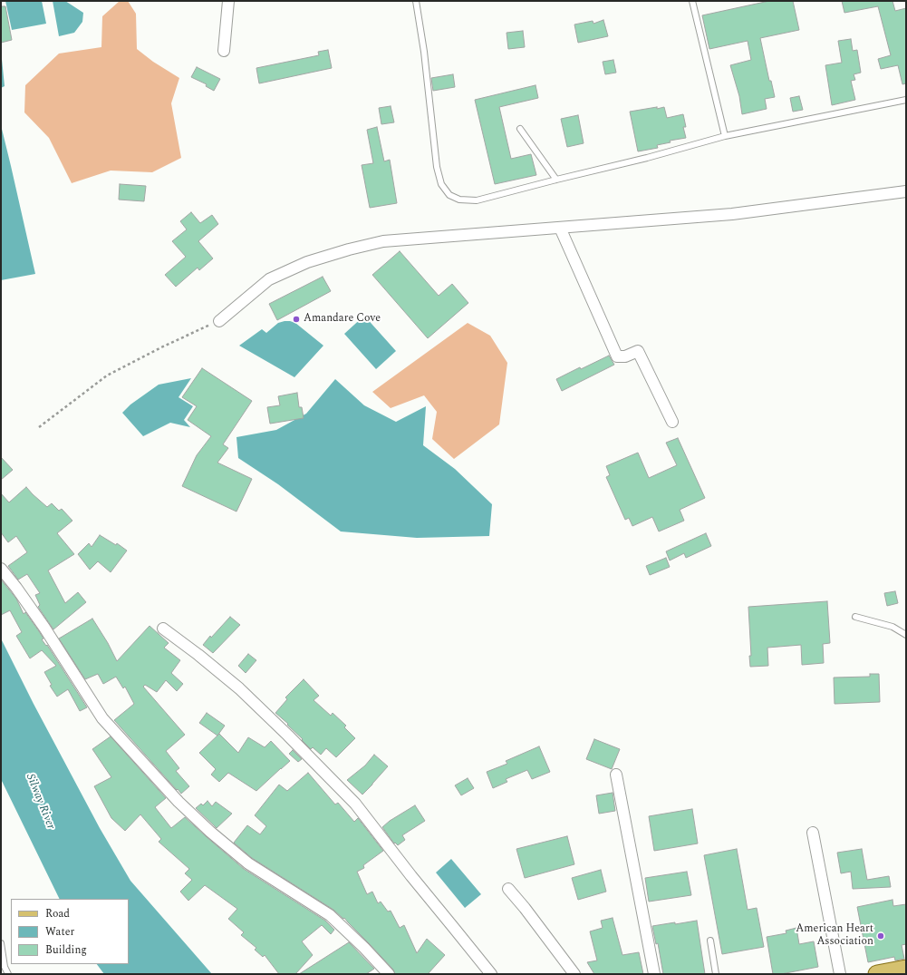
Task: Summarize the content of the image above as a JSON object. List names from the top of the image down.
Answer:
{
  "water": ["Silway River"],
  "places": ["Amandare Cove", "American Heart Association"],
  "legend": ["Road", "Water", "Building"]
}
